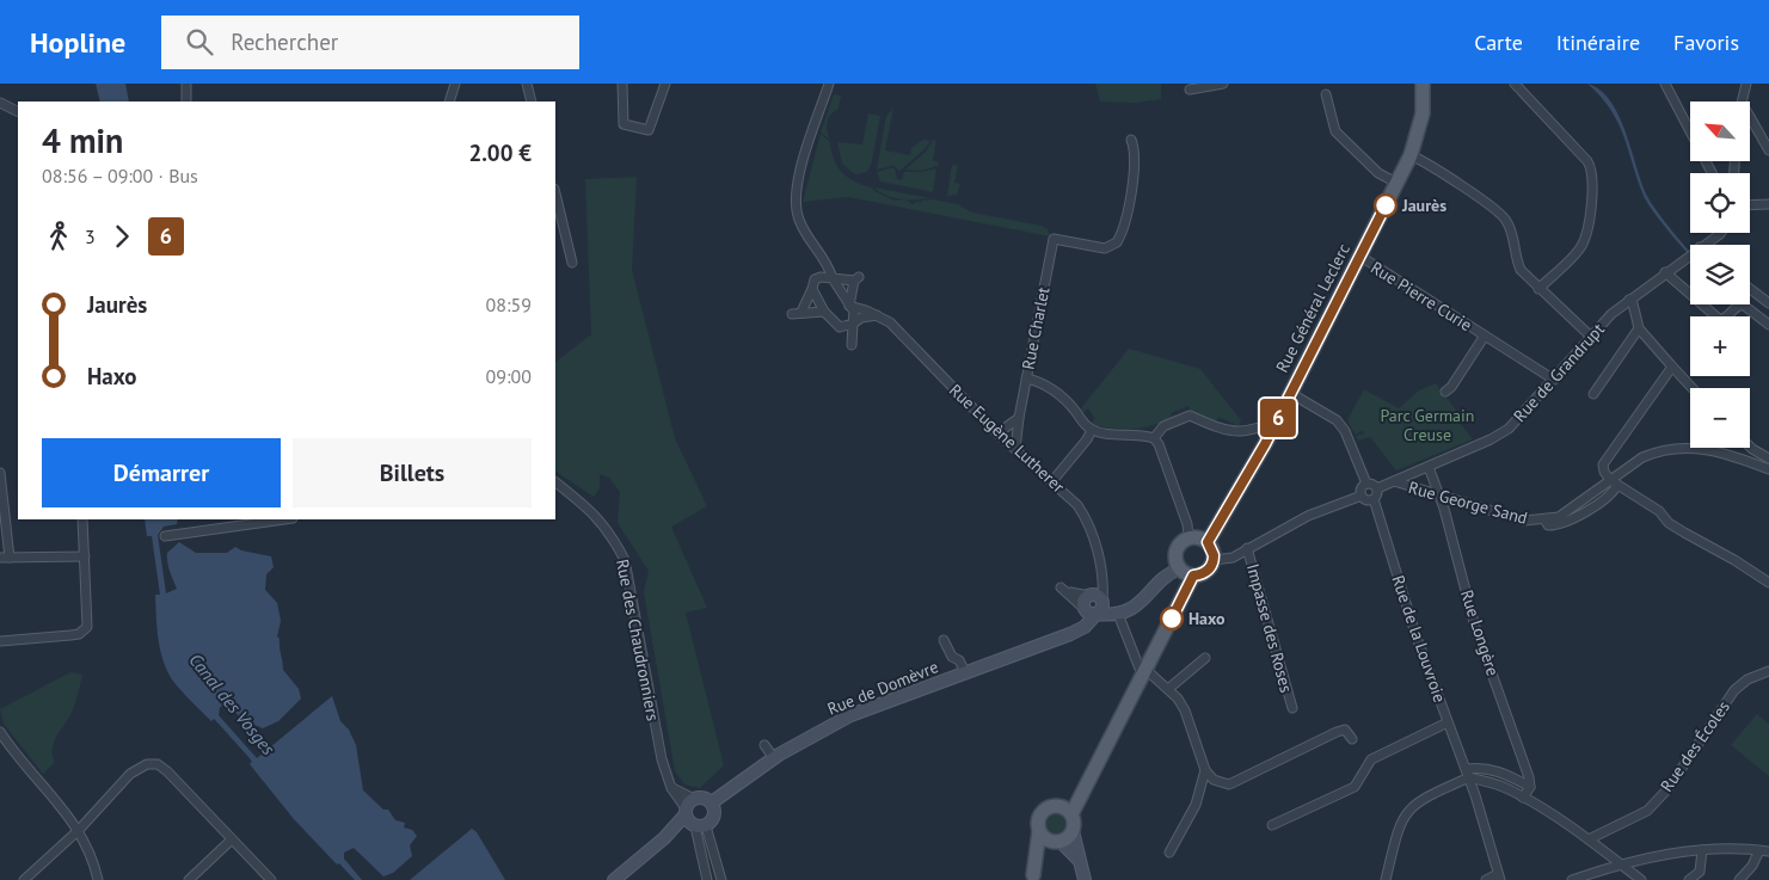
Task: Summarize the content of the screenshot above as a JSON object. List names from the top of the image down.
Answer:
{
  "streets": {
    "main road": ["Rue Général Leclerc"],
    "street": [
      "Rue Pierre Curie",
      "Rue Charlet",
      "Rue de Grandrupt",
      "Rue Eugène Lutherer",
      "Rue George Sand",
      "Impasse des Roses",
      "Rue Longère",
      "Rue de la Louvroie",
      "Rue des Chaudronniers",
      "Rue de Domèvre",
      "Rue des Écoles"
    ]
  },
  "crossings": [
    ["Rue Pierre Curie", "Rue Général Leclerc"],
    ["Rue Pierre Curie", "Rue de Grandrupt"],
    ["Rue Charlet", "Rue Eugène Lutherer"],
    ["Rue de Grandrupt", "Rue George Sand"],
    ["Rue de Grandrupt", "Rue Longère"],
    ["Rue de Grandrupt", "Rue de la Louvroie"],
    ["Rue Eugène Lutherer", "Rue de Domèvre"],
    ["Rue George Sand", "Rue Longère"]
  ],
  "water": ["Canal des Vosges"],
  "parks": ["Parc Germain Creuse"],
  "places": ["Jaurès", "Haxo"],
  "lines": ["bus line 6"],
  "north": "top left",
  "page": {
    "header": "Hopline",
    "search": "Rechercher",
    "nav": ["Carte", "Itinéraire", "Favoris"],
    "on_map": "6",
    "map_buttons": ["+", "−"],
    "heading": ["4 min", "08:56 – 09:00 · Bus", "2.00 €"],
    "legs": ["3", "6"],
    "list": [
      {
        "name": "Jaurès",
        "value": "08:59"
      },
      {
        "name": "Haxo",
        "value": "09:00"
      }
    ],
    "buttons": ["Démarrer", "Billets"]
  }
}
